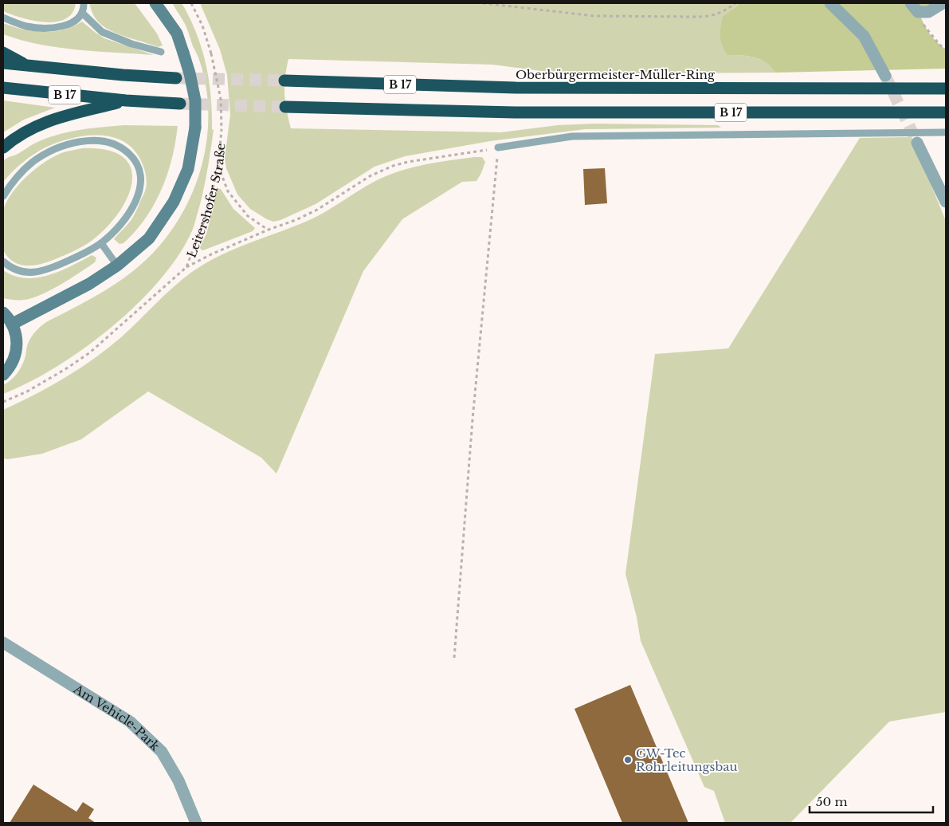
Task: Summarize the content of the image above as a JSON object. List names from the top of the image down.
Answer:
{
  "streets": {
    "highway": ["Oberbürgermeister-Müller-Ring", "B 17"],
    "street": ["Leitershofer Straße", "Am Vehicle-Park"]
  },
  "places": ["GW-Tec Rohrleitungsbau"],
  "scale_bar": "50 m"
}
